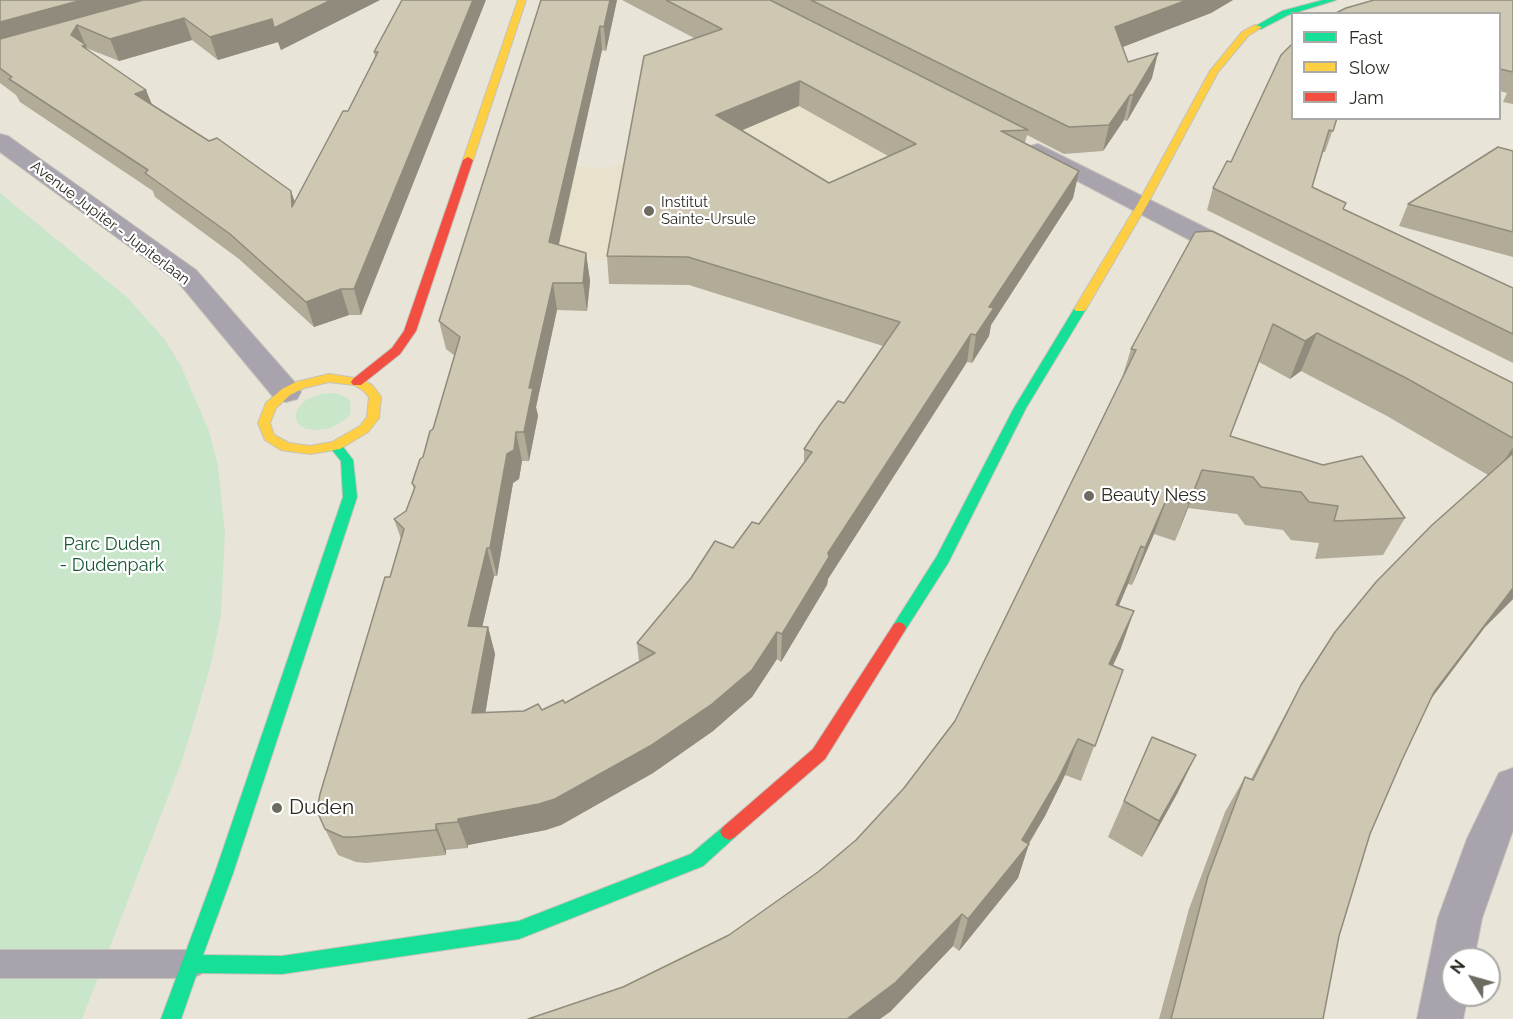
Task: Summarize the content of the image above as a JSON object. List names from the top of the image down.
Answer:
{
  "streets": {
    "street": ["Avenue Jupiter - Jupiterlaan"]
  },
  "parks": ["Parc Duden - Dudenpark"],
  "places": ["Institut Sainte-Ursule", "Beauty Ness", "Duden"],
  "legend": ["Fast", "Slow", "Jam"],
  "north": "top left"
}
